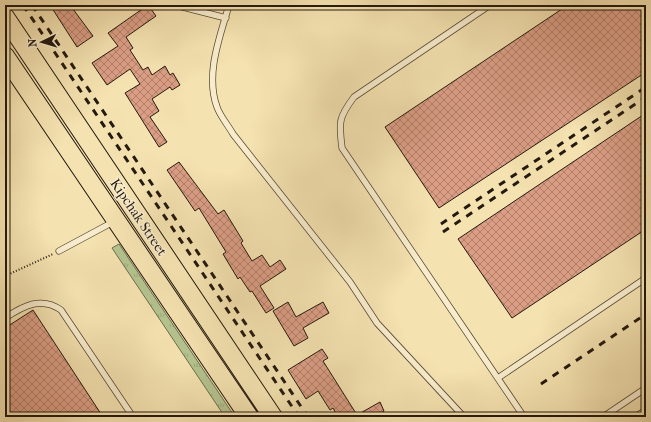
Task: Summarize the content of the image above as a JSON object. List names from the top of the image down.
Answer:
{
  "streets": {
    "main road": ["Kipchak Street"]
  },
  "north": "left"
}
